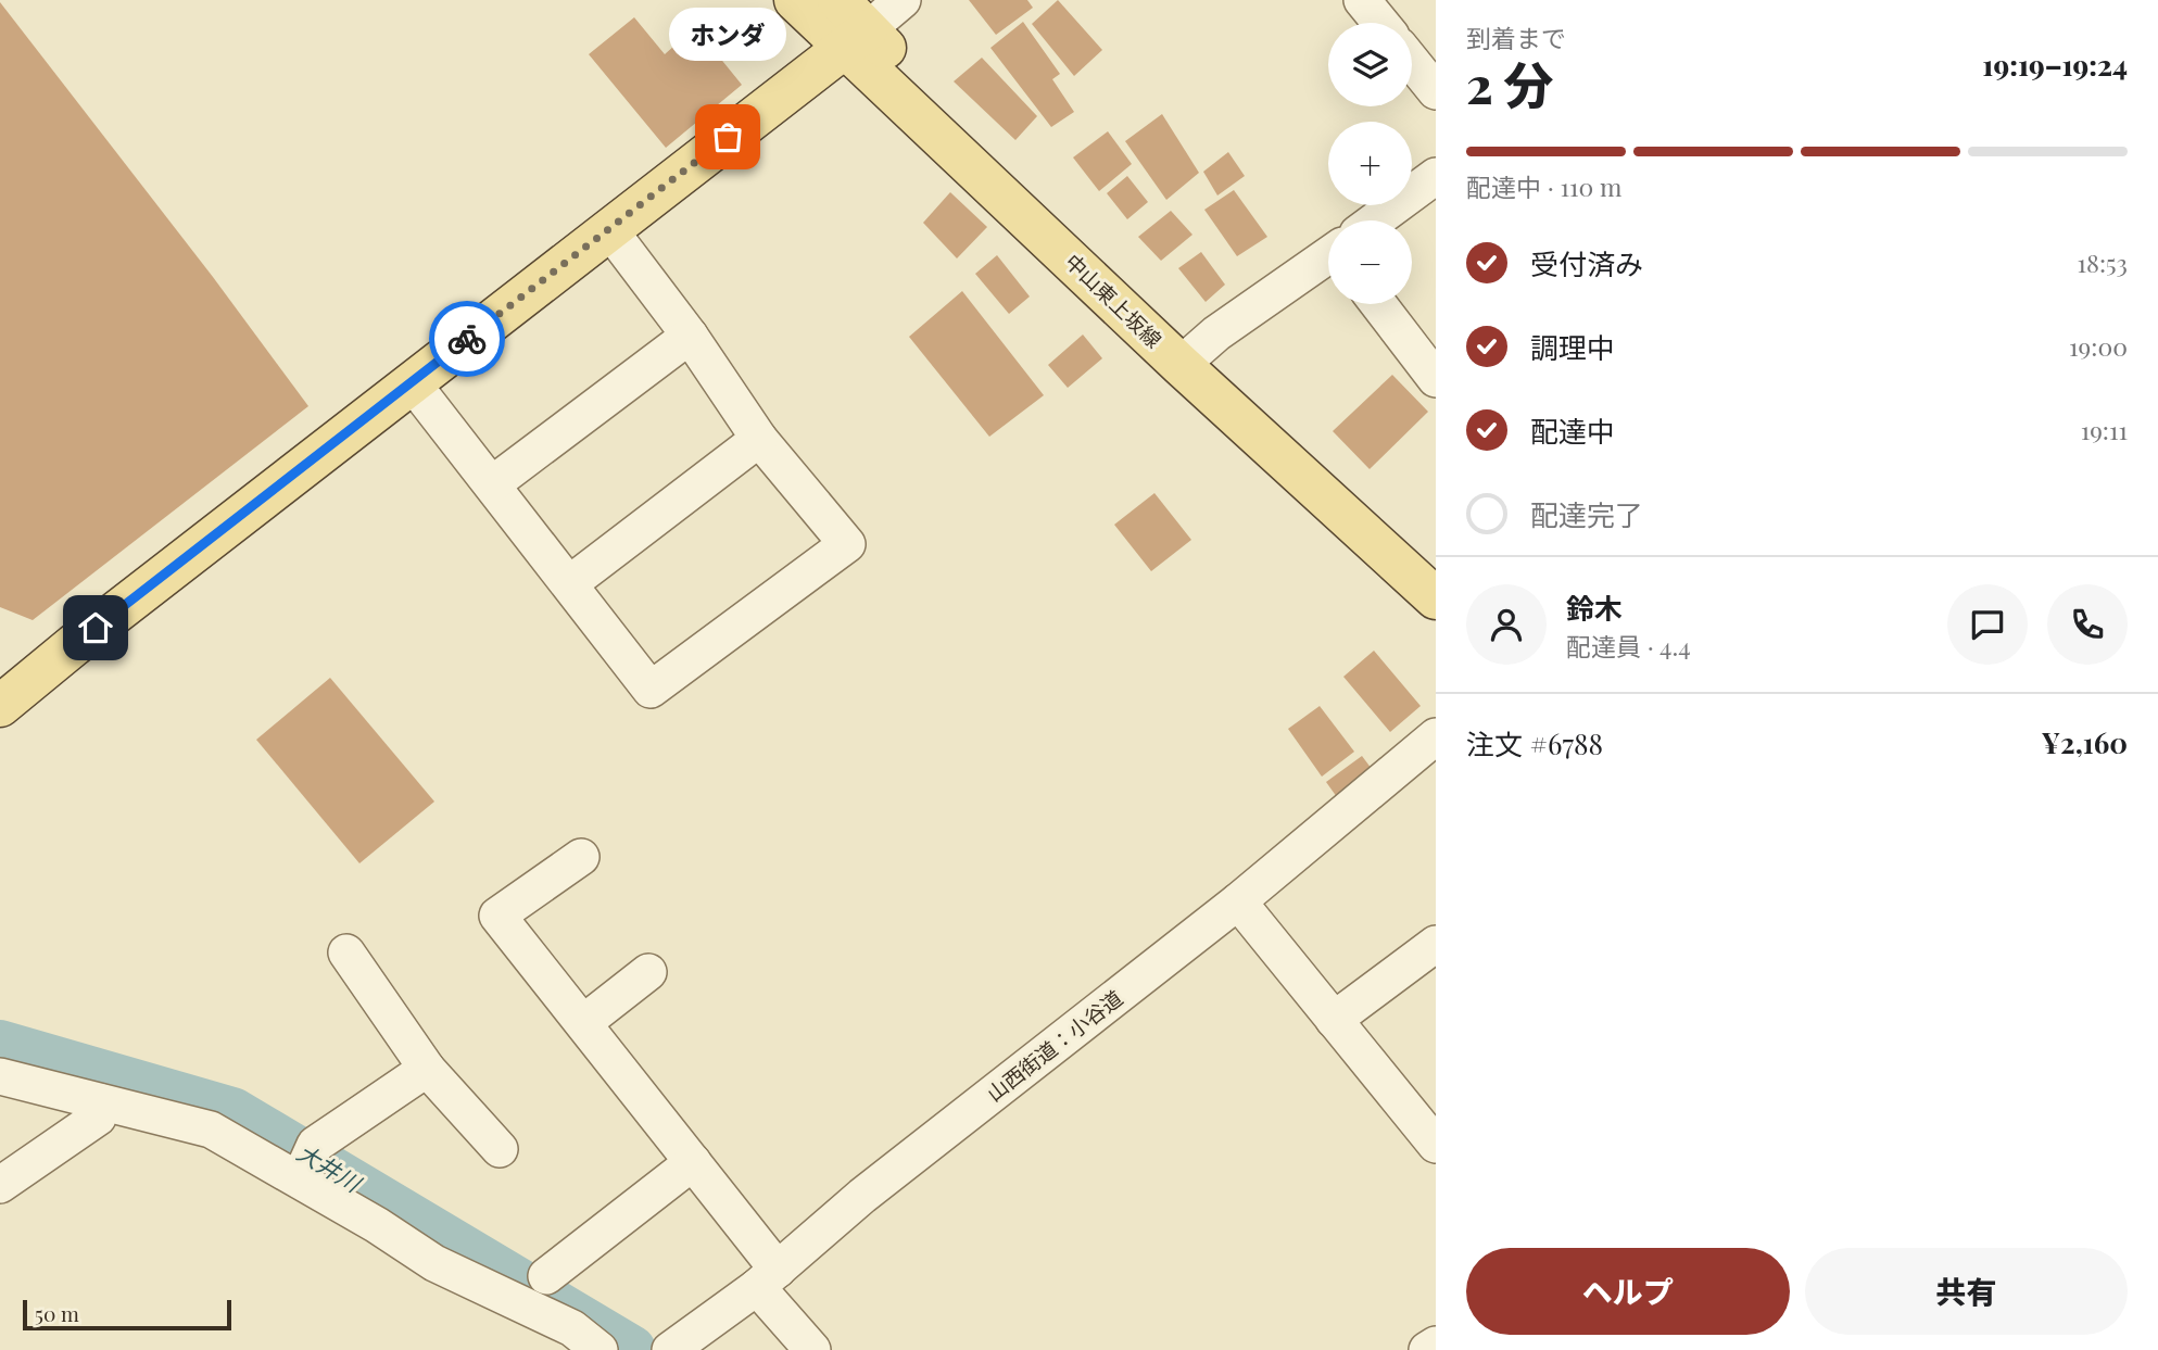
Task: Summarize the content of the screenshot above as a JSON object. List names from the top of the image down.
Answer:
{
  "streets": {
    "main road": ["中山東上坂線"],
    "street": ["山西街道：小谷道"]
  },
  "water": ["大井川"],
  "places": ["ホンダ"],
  "scale_bar": "50 m",
  "page": {
    "heading": ["2 分", "到着まで", "19:19–19:24"],
    "panel": [
      "鈴木",
      "配達員 · 4.4",
      "注文 #6788",
      "¥2,160"
    ],
    "bubble": "ホンダ",
    "map_buttons": ["+", "−"],
    "bar": "配達中 · 110 m",
    "list": [
      ["受付済み", "18:53"],
      ["調理中", "19:00"],
      ["配達中", "19:11"],
      "配達完了"
    ],
    "buttons": ["ヘルプ", "共有"],
    "scale": "50 m"
  }
}
